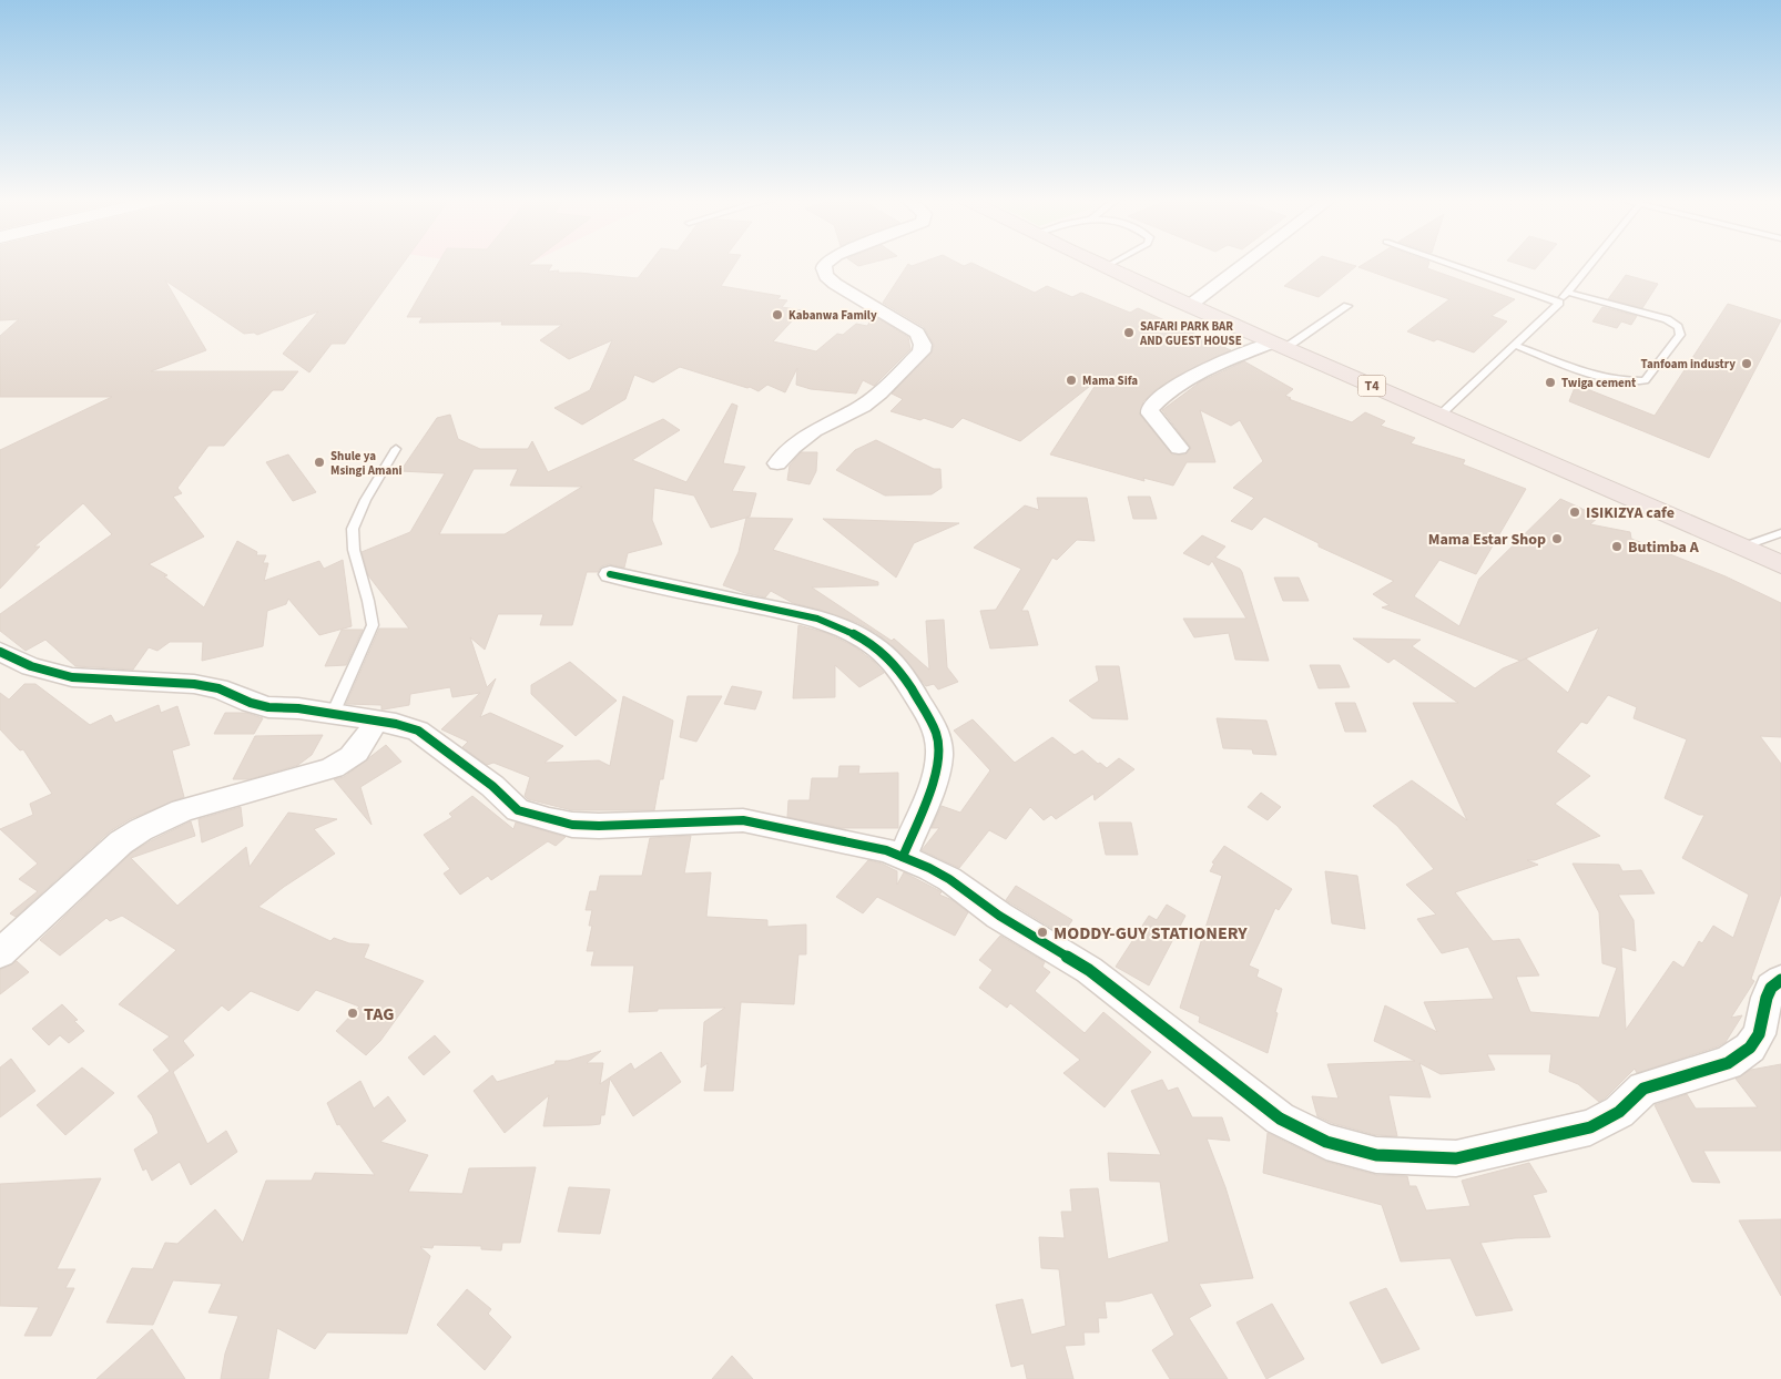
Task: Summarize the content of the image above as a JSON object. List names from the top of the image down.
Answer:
{
  "streets": {
    "highway": ["T4"]
  },
  "places": [
    "Kabanwa Family",
    "SAFARI PARK BAR AND GUEST HOUSE",
    "Tanfoam industry",
    "Mama Sifa",
    "Twiga cement",
    "Shule ya Msingi Amani",
    "ISIKIZYA cafe",
    "Mama Estar Shop",
    "Butimba A",
    "MODDY-GUY STATIONERY",
    "TAG"
  ]
}
